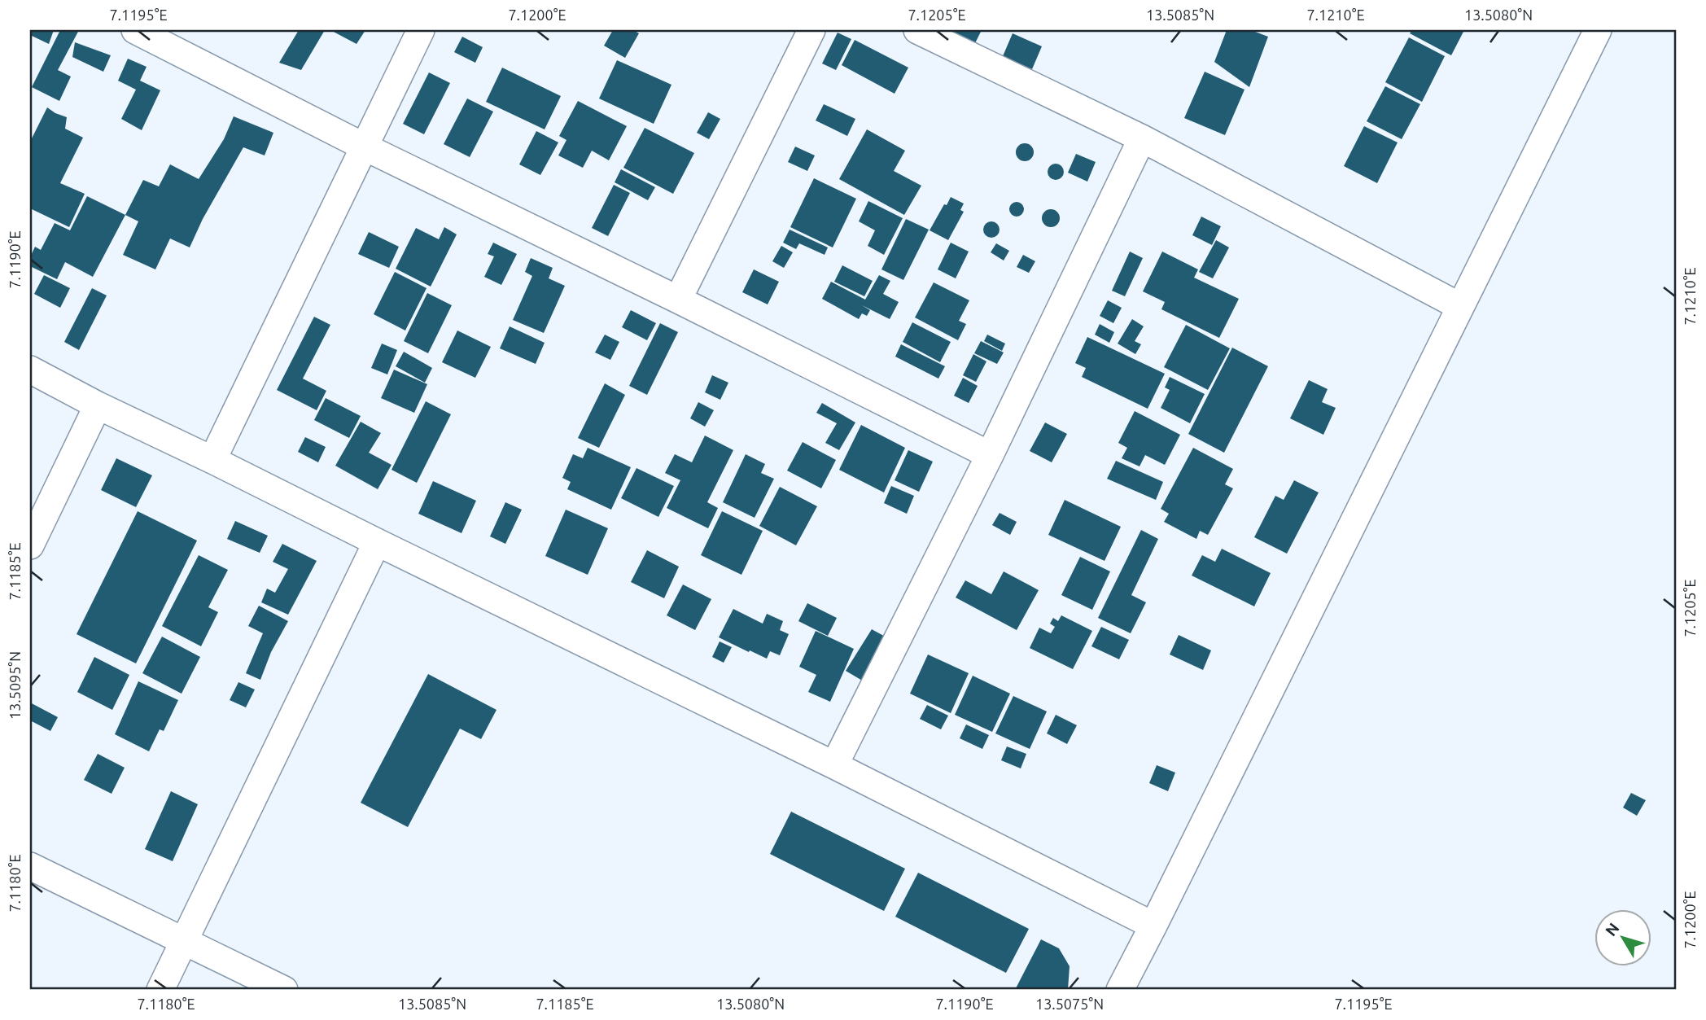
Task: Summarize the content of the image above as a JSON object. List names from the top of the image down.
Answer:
{
  "north": "top left",
  "coordinates": [
    "7.1195°E",
    "7.1200°E",
    "7.1205°E",
    "13.5085°N",
    "7.1210°E",
    "13.5080°N",
    "7.1190°E",
    "7.1185°E",
    "13.5095°N",
    "7.1180°E",
    "13.5075°N"
  ]
}
